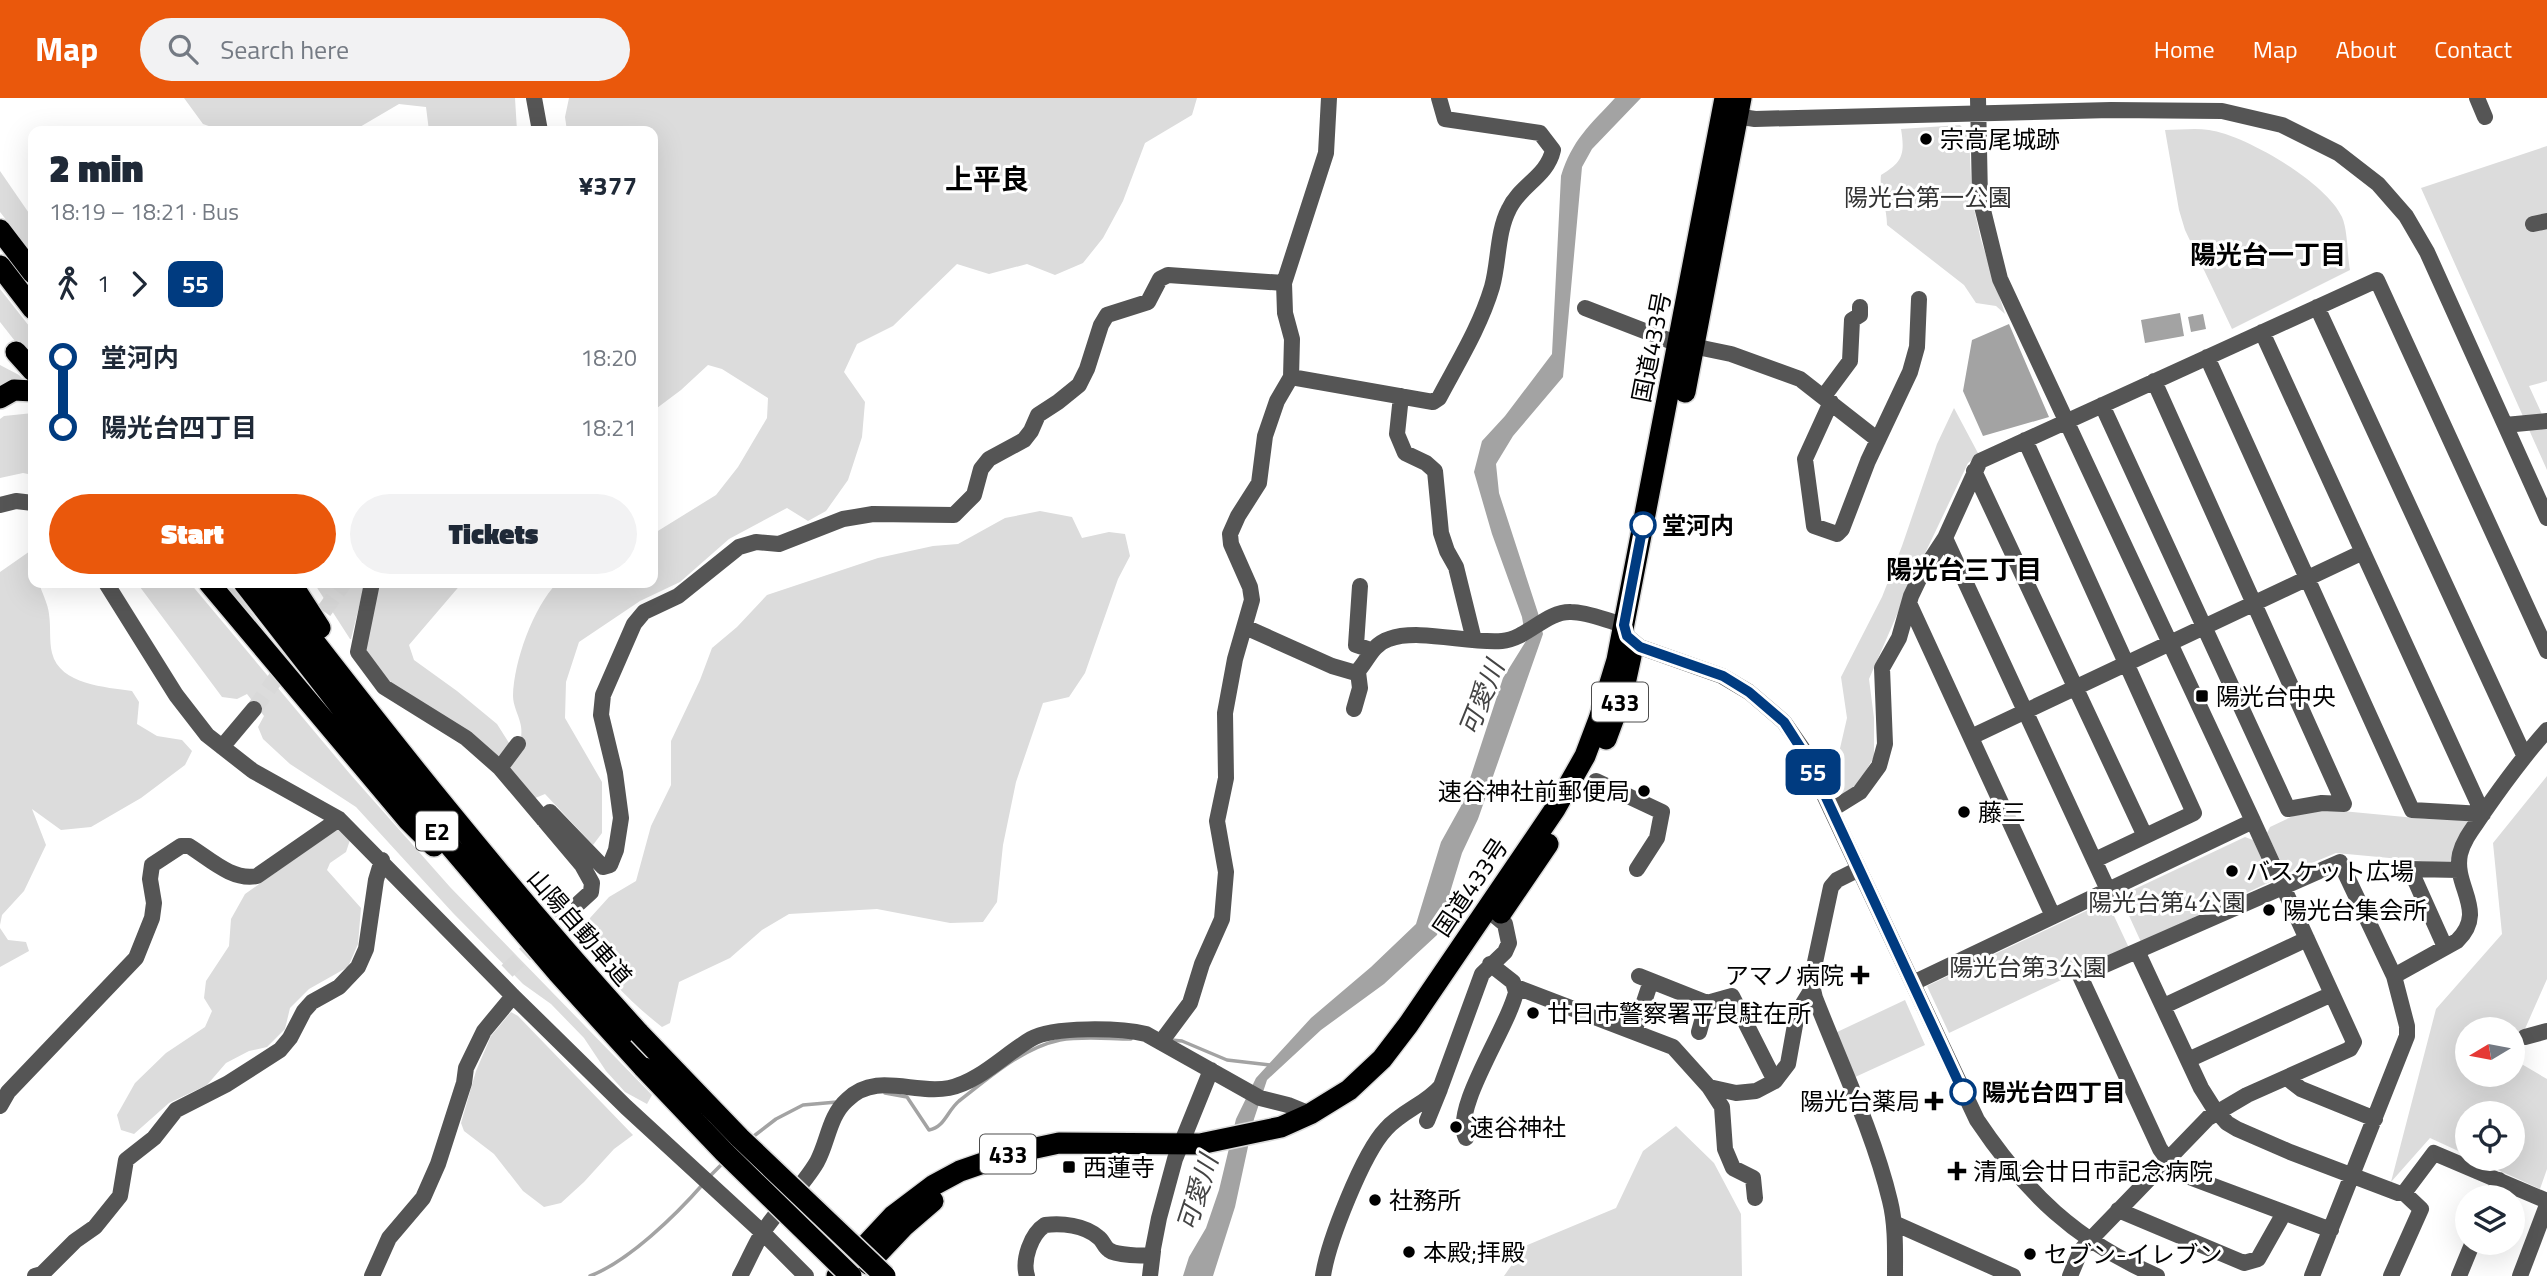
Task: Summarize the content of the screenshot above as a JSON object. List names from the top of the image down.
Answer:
{
  "streets": {
    "highway": [
      "国道433号",
      "433",
      "E2",
      "山陽自動車道"
    ]
  },
  "districts": ["上平良", "陽光台一丁目", "陽光台三丁目"],
  "water": ["可愛川"],
  "parks": ["陽光台第一公園", "陽光台第4公園", "陽光台第3公園"],
  "places": {
    "other": [
      "宗高尾城跡",
      "堂河内",
      "速谷神社前郵便局",
      "藤三",
      "バスケット広場",
      "陽光台集会所",
      "廿日市警察署平良駐在所",
      "陽光台四丁目",
      "速谷神社",
      "社務所",
      "本殿;拝殿",
      "セブン-イレブン"
    ],
    "transit": ["陽光台中央", "西蓮寺"],
    "health": ["アマノ病院", "陽光台薬局", "清風会廿日市記念病院"]
  },
  "lines": ["bus line 55"],
  "north": "left",
  "page": {
    "header": "Map",
    "search": "Search here",
    "nav": [
      "Home",
      "Map",
      "About",
      "Contact"
    ],
    "on_map": "55",
    "heading": ["2 min", "18:19 – 18:21 · Bus", "¥377"],
    "legs": ["1", "55"],
    "list": [
      {
        "name": "堂河内",
        "value": "18:20"
      },
      {
        "name": "陽光台四丁目",
        "value": "18:21"
      }
    ],
    "buttons": ["Start", "Tickets"]
  }
}
